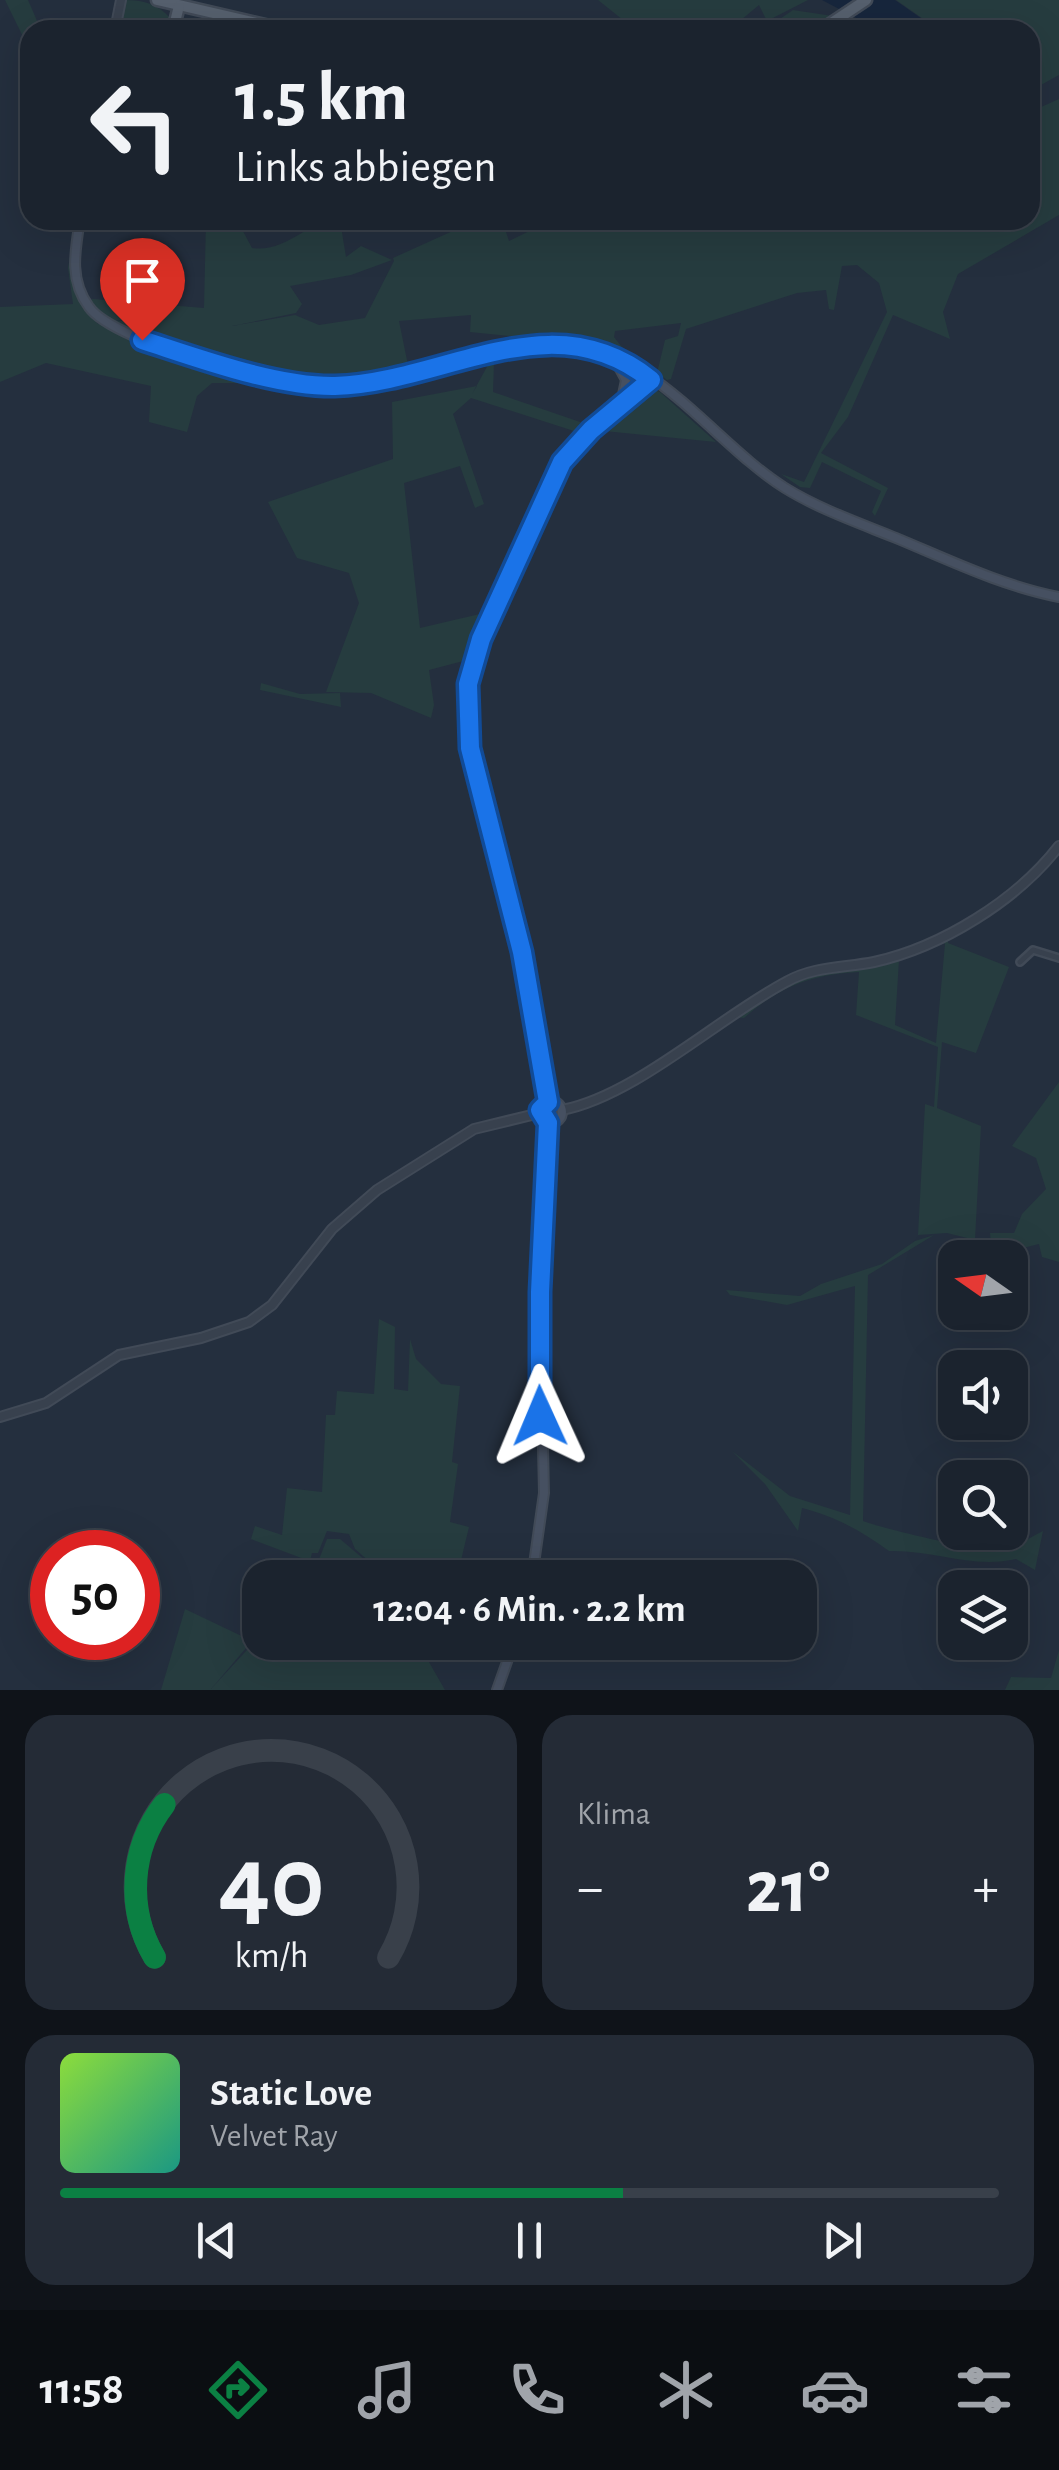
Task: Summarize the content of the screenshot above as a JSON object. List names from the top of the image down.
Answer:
{
  "north": "left",
  "page": {
    "turn": ["1.5 km", "Links abbiegen"],
    "limit": "50",
    "trip": "12:04 · 6 Min. · 2.2 km",
    "tile": "Klima",
    "heat": ["−", "21°", "+"],
    "song": ["Static Love", "Velvet Ray"],
    "tabs": "11:58",
    "gauge": ["40", "km/h"]
  }
}
